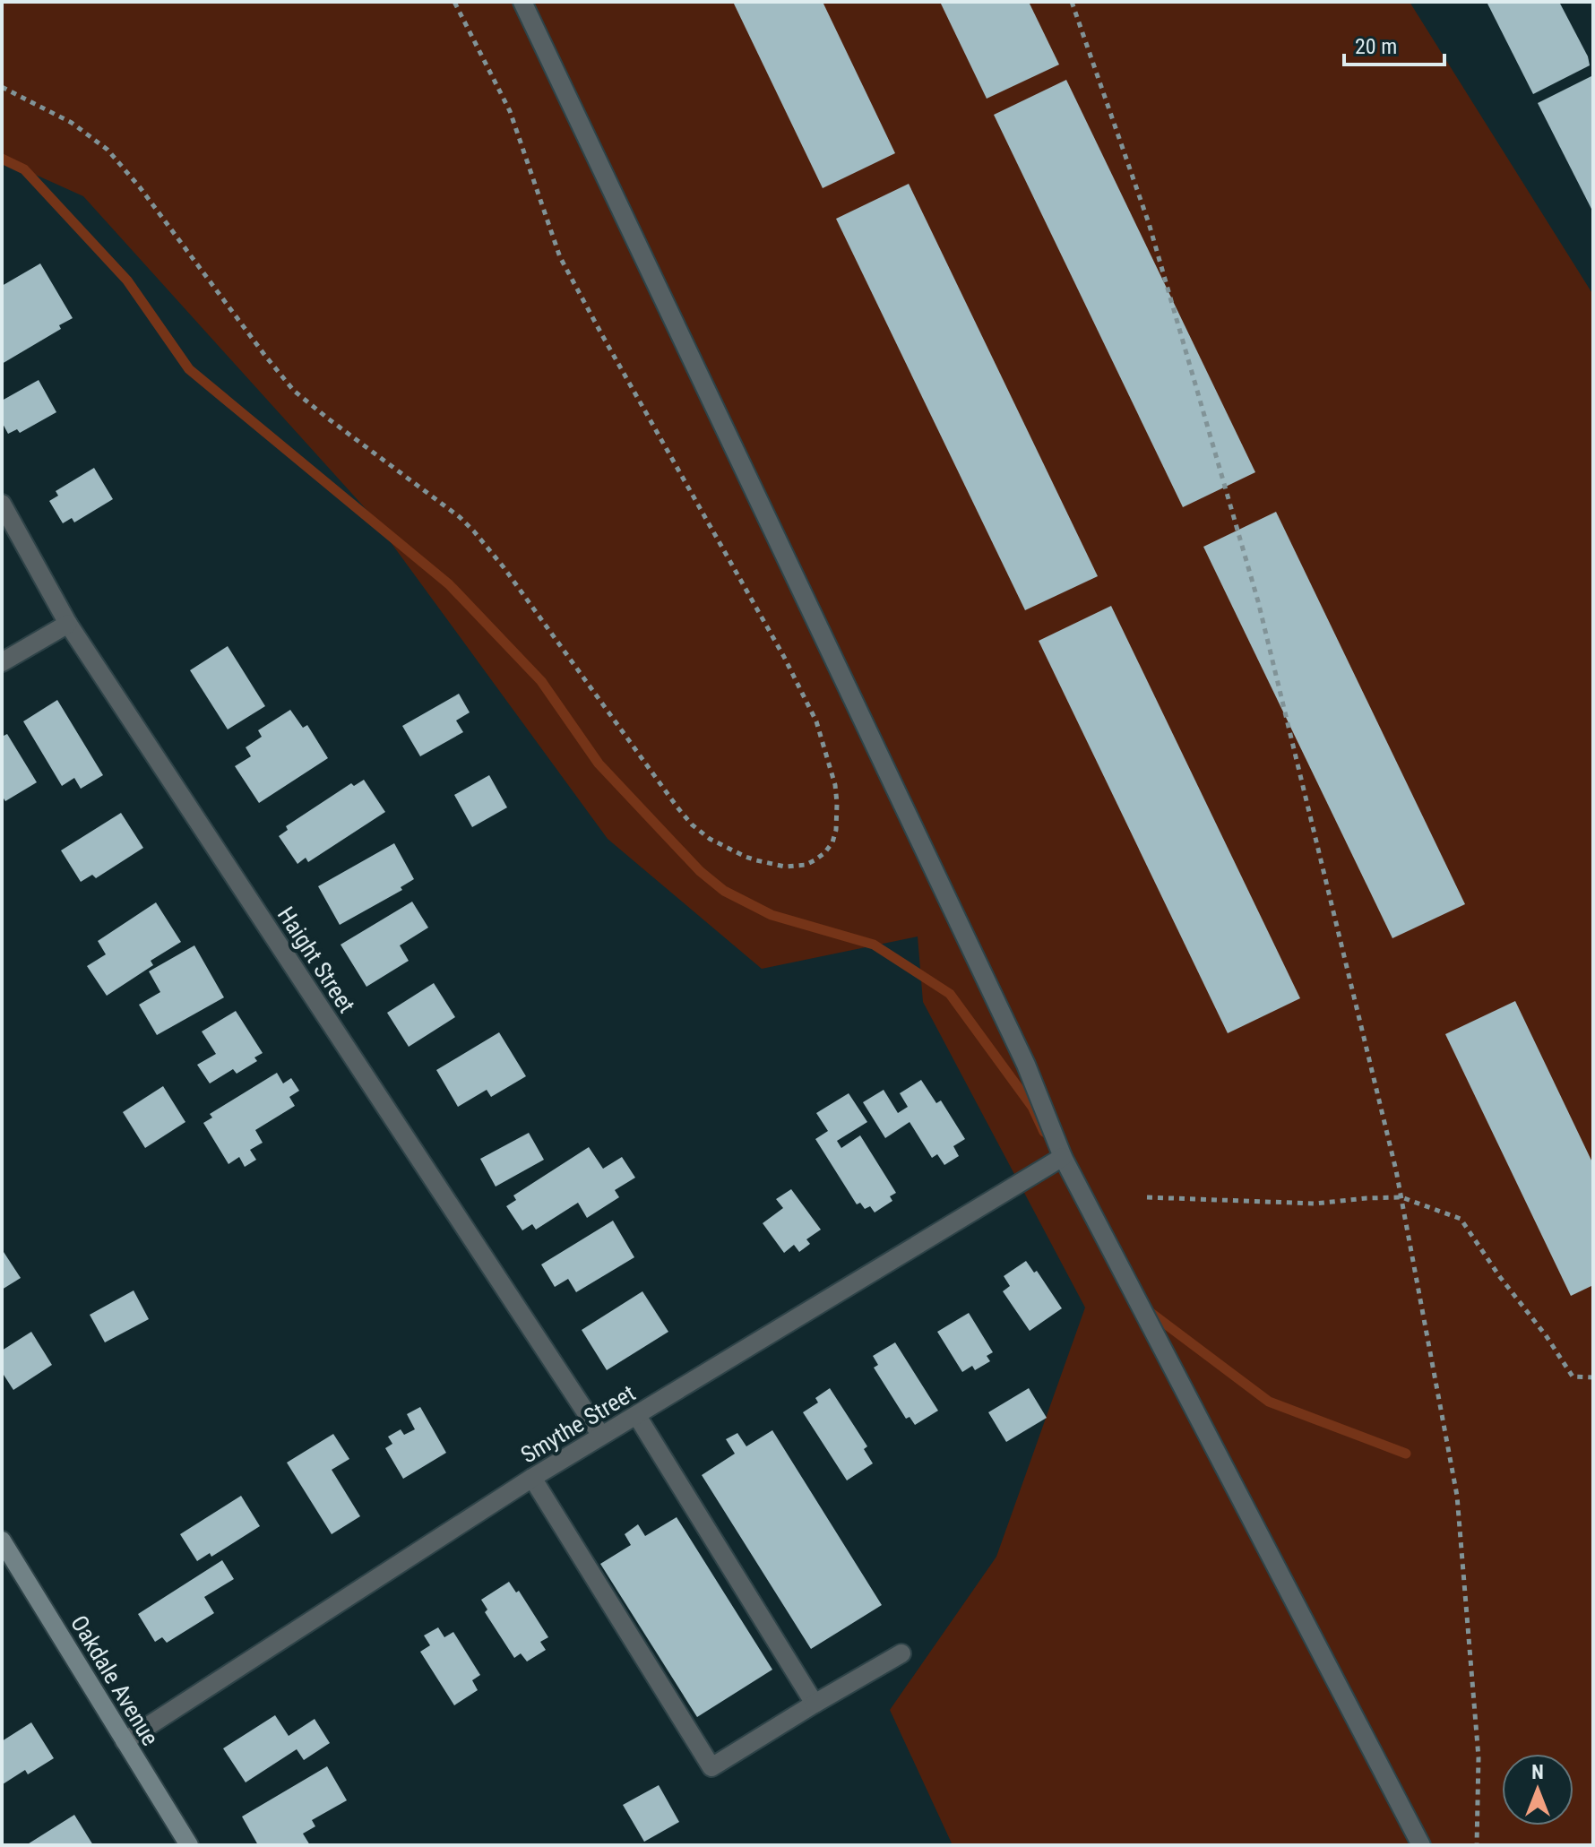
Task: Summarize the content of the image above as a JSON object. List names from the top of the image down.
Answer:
{
  "streets": {
    "street": ["Haight Street", "Smythe Street", "Oakdale Avenue"]
  },
  "crossings": [
    ["Haight Street", "Smythe Street"],
    ["Smythe Street", "Oakdale Avenue"]
  ],
  "scale_bar": "20 m",
  "north": "top"
}
